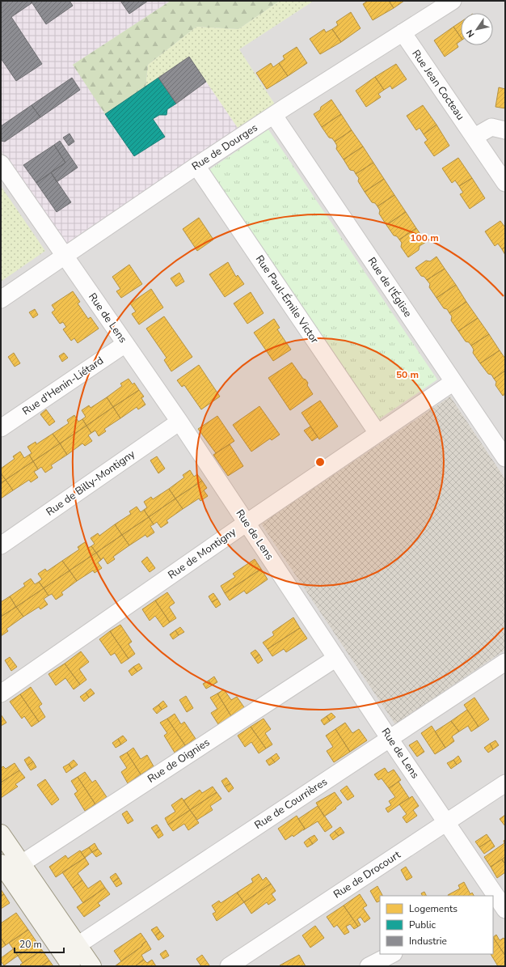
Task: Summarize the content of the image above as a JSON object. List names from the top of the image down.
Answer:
{
  "streets": {
    "street": [
      "Rue Jean Cocteau",
      "Rue de Dourges",
      "Rue de l'Église",
      "Rue Paul-Émile Victor",
      "Rue de Lens",
      "Rue d'Henin-Liétard",
      "Rue de Billy-Montigny",
      "Rue de Montigny",
      "Rue de Oignies",
      "Rue de Courrières",
      "Rue de Drocourt"
    ]
  },
  "crossings": [
    ["Rue Jean Cocteau", "Rue de Dourges"],
    ["Rue de Dourges", "Rue de l'Église"],
    ["Rue de Dourges", "Rue Paul-Émile Victor"],
    ["Rue de Dourges", "Rue de Lens"],
    ["Rue de l'Église", "Rue de Montigny"],
    ["Rue Paul-Émile Victor", "Rue de Montigny"],
    ["Rue de Lens", "Rue d'Henin-Liétard"],
    ["Rue de Lens", "Rue de Billy-Montigny"],
    ["Rue de Lens", "Rue de Montigny"],
    ["Rue de Lens", "Rue de Oignies"],
    ["Rue de Lens", "Rue de Courrières"],
    ["Rue de Lens", "Rue de Drocourt"]
  ],
  "legend": ["Logements", "Public", "Industrie"],
  "scale_bar": "20 m",
  "north": "bottom left",
  "rings": ["100 m", "50 m"]
}
